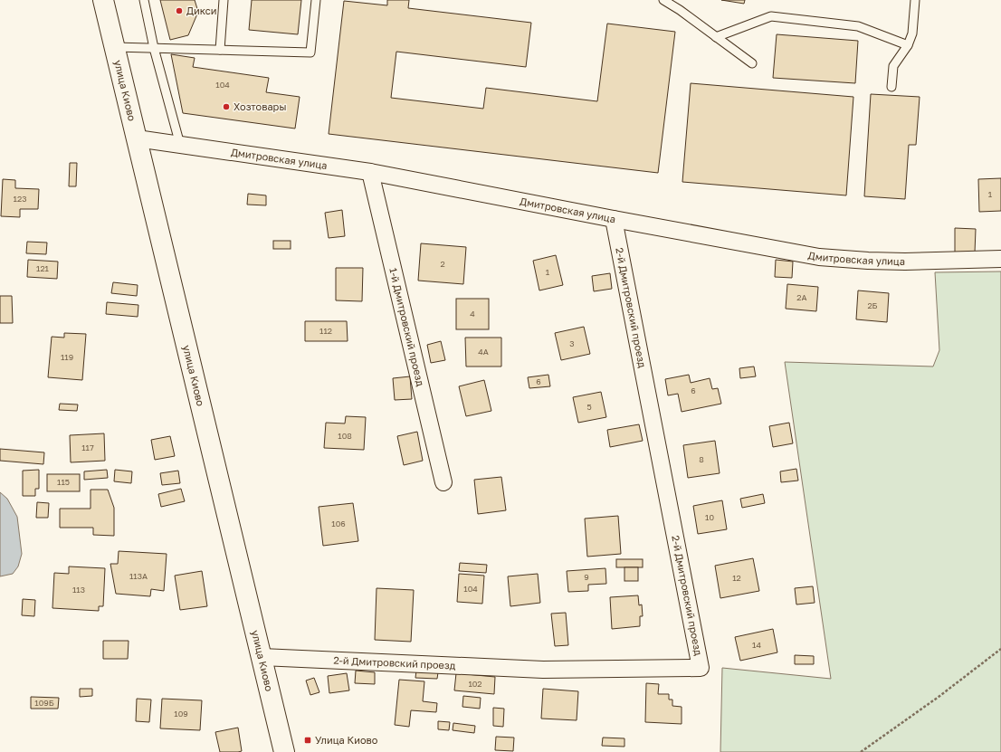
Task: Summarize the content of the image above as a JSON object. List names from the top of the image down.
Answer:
{
  "streets": {
    "main road": ["улица Киово"],
    "street": ["Дмитровская улица", "2-й Дмитровский проезд", "1-й Дмитровский проезд"]
  },
  "crossings": [
    ["улица Киово", "Дмитровская улица"],
    ["улица Киово", "2-й Дмитровский проезд"],
    ["Дмитровская улица", "2-й Дмитровский проезд"],
    ["Дмитровская улица", "1-й Дмитровский проезд"]
  ],
  "places": {
    "other": ["Дикси", "Хозтовары"],
    "transit": ["Улица Киово"]
  },
  "house_numbers": [
    "104",
    "1",
    "123",
    "2",
    "121",
    "1",
    "2А",
    "2Б",
    "4",
    "112",
    "3",
    "4А",
    "119",
    "6",
    "6",
    "5",
    "108",
    "117",
    "8",
    "115",
    "10",
    "106",
    "113А",
    "9",
    "12",
    "104",
    "113",
    "14",
    "102",
    "109Б",
    "109"
  ]
}
